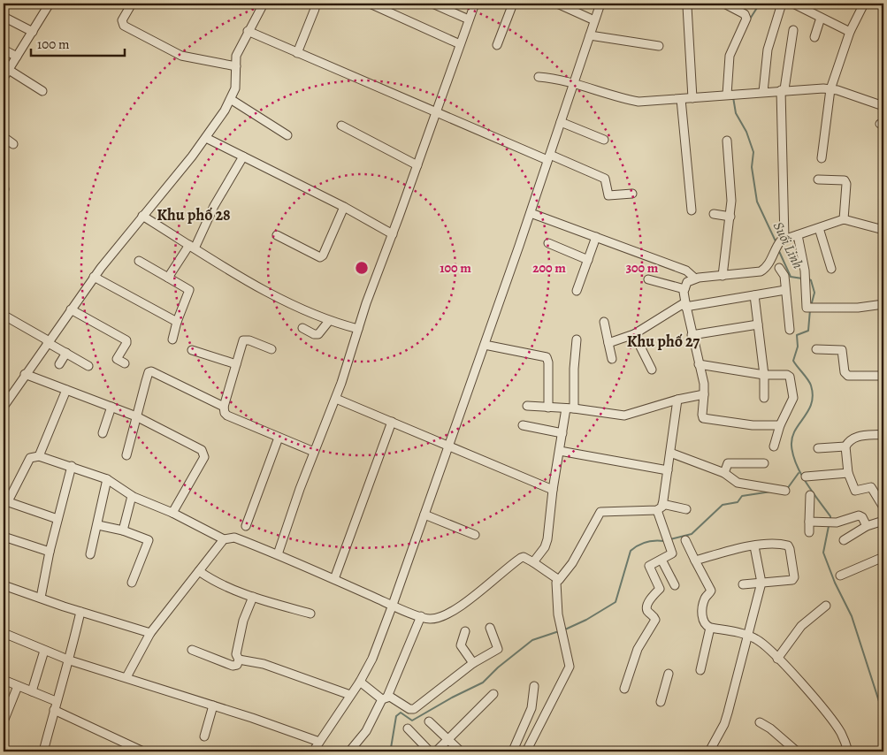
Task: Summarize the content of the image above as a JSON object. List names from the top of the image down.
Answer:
{
  "districts": ["Khu phố 28", "Khu phố 27"],
  "water": ["Suối Linh"],
  "scale_bar": "100 m",
  "rings": ["100 m", "200 m", "300 m"]
}
